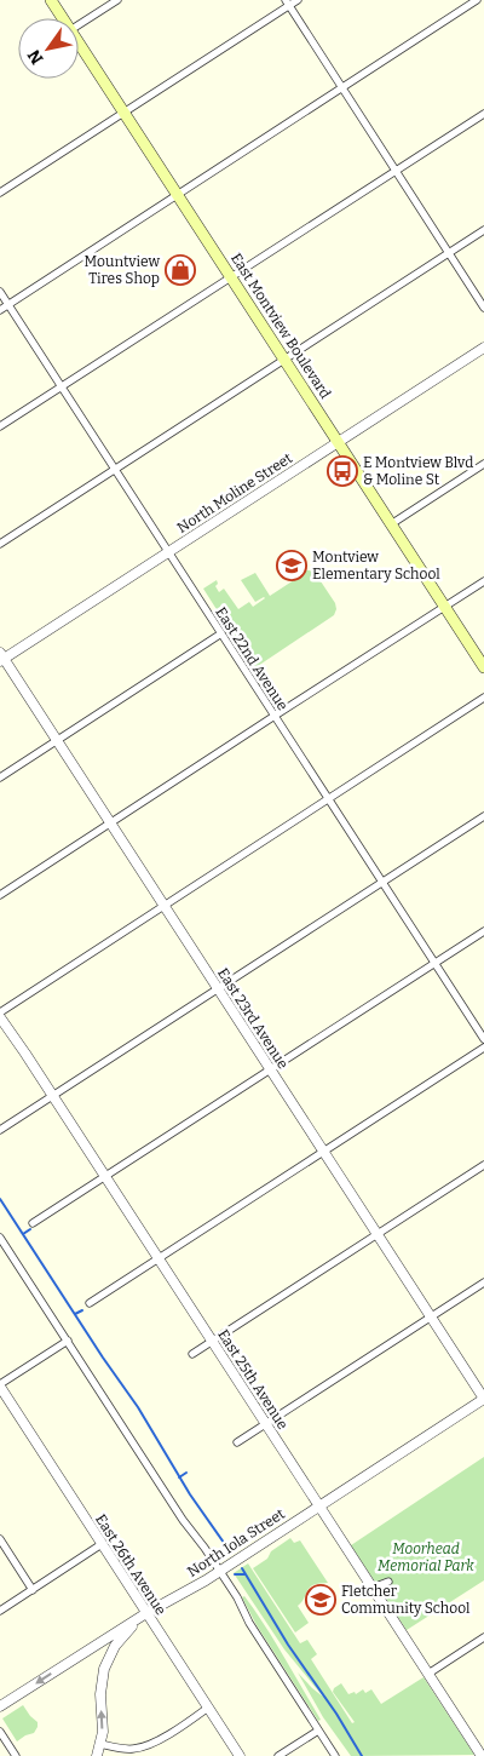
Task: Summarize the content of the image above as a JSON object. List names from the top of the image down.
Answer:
{
  "streets": {
    "main road": ["East Montview Boulevard"],
    "street": [
      "North Moline Street",
      "East 22nd Avenue",
      "East 23rd Avenue",
      "East 25th Avenue",
      "North Iola Street",
      "East 26th Avenue"
    ]
  },
  "crossings": [
    ["East Montview Boulevard", "North Moline Street"],
    ["North Moline Street", "East 22nd Avenue"],
    ["North Moline Street", "East 23rd Avenue"],
    ["East 23rd Avenue", "North Iola Street"],
    ["East 25th Avenue", "North Iola Street"],
    ["North Iola Street", "East 26th Avenue"]
  ],
  "parks": ["Moorhead Memorial Park"],
  "places": {
    "shop": ["Mountview Tires Shop"],
    "bus stop": ["E Montview Blvd & Moline St"],
    "school or university": ["Montview Elementary School", "Fletcher Community School"]
  },
  "north": "bottom left"
}
